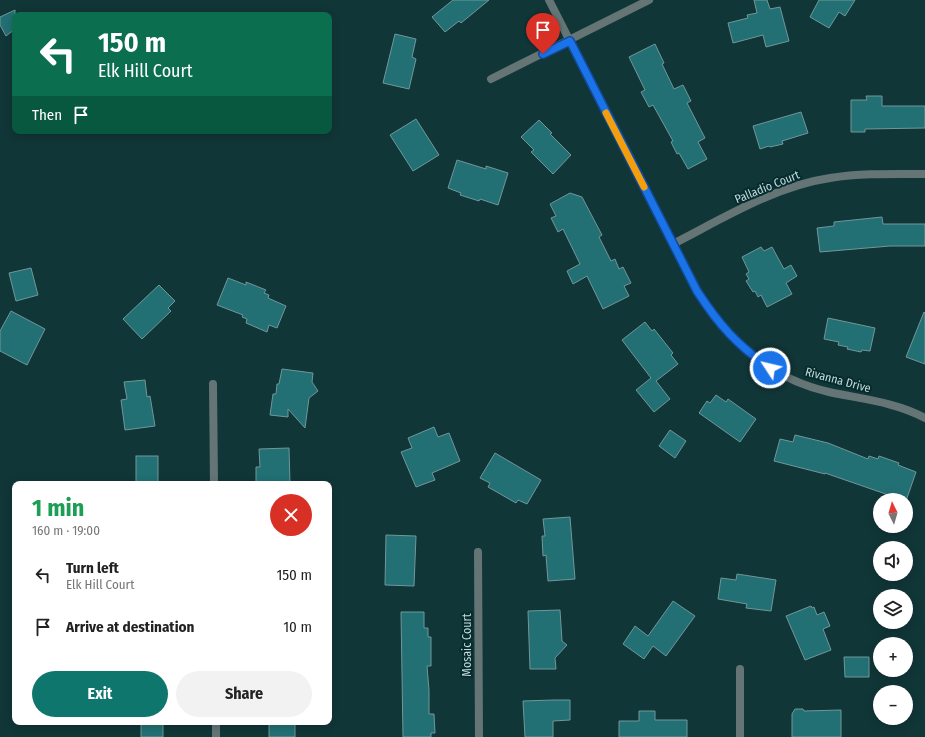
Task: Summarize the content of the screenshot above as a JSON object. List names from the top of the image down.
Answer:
{
  "streets": {
    "street": ["Palladio Court", "Rivanna Drive", "Mosaic Court"]
  },
  "crossings": [
    ["Palladio Court", "Rivanna Drive"]
  ],
  "north": "top",
  "page": {
    "turn": ["150 m", "Elk Hill Court"],
    "then": "Then",
    "heading": ["1 min", "160 m · 19:00"],
    "map_buttons": ["+", "−"],
    "list": [
      {
        "name": "Turn left",
        "note": "Elk Hill Court",
        "value": "150 m"
      },
      {
        "name": "Arrive at destination",
        "value": "10 m"
      }
    ],
    "buttons": ["Exit", "Share"]
  }
}
